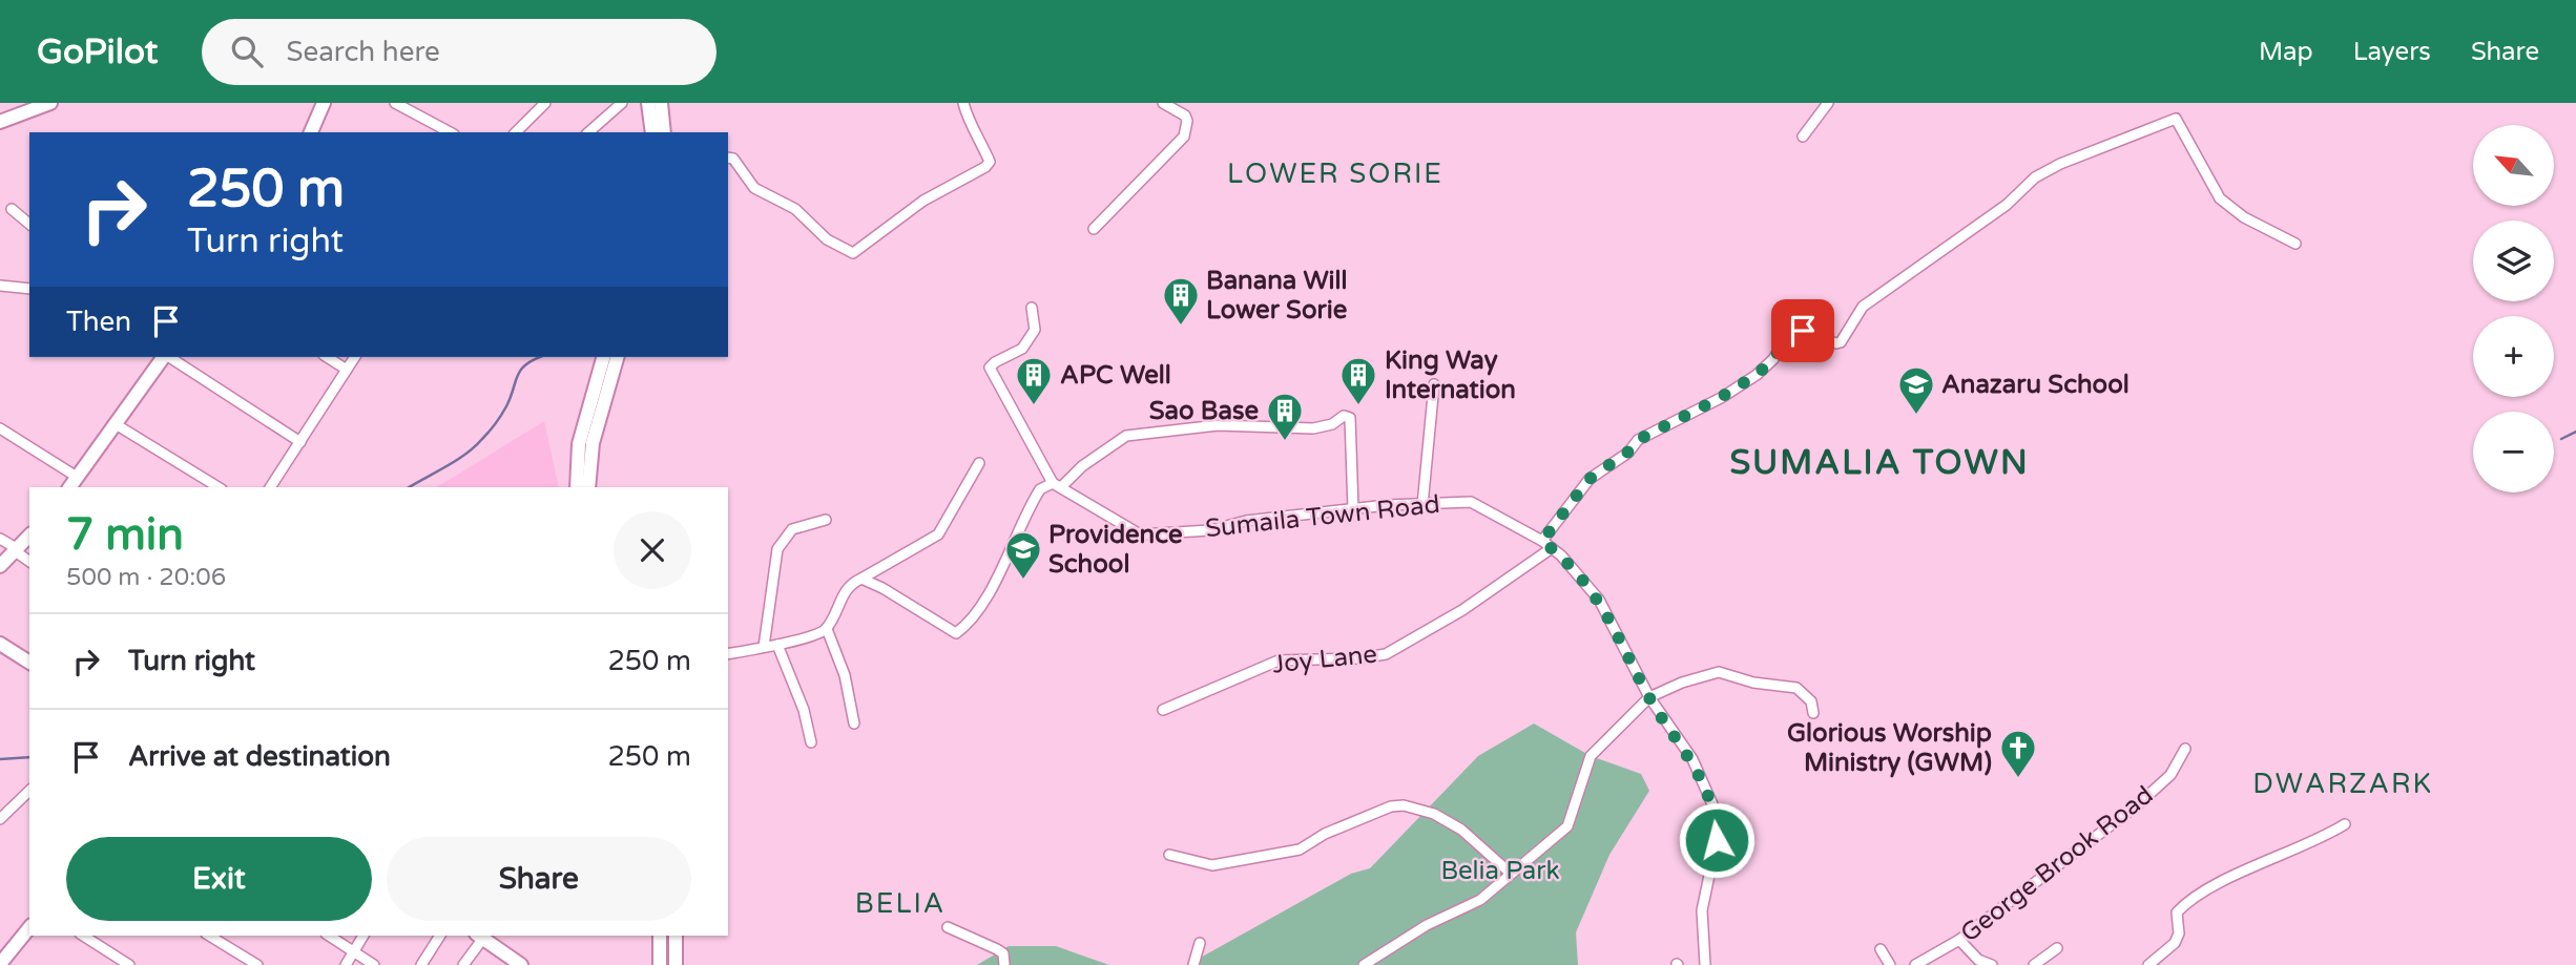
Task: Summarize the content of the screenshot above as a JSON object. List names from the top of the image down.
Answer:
{
  "streets": {
    "street": ["Sumaila Town Road", "Joy Lane", "George Brook Road"]
  },
  "crossings": [
    ["Sumaila Town Road", "Joy Lane"]
  ],
  "districts": [
    "LOWER SORIE",
    "SUMALIA TOWN",
    "DWARZARK",
    "BELIA"
  ],
  "parks": ["Belia Park"],
  "places": {
    "building": [
      "Banana Will Lower Sorie",
      "APC Well",
      "King Way Internation",
      "Sao Base"
    ],
    "school or university": ["Anazaru School", "Providence School"],
    "church": ["Glorious Worship Ministry (GWM)"]
  },
  "north": "top left",
  "page": {
    "header": "GoPilot",
    "search": "Search here",
    "nav": ["Map", "Layers", "Share"],
    "map_buttons": ["+", "−"],
    "turn": ["250 m", "Turn right"],
    "then": "Then",
    "heading": ["7 min", "500 m · 20:06"],
    "list": [
      {
        "name": "Turn right",
        "value": "250 m"
      },
      {
        "name": "Arrive at destination",
        "value": "250 m"
      }
    ],
    "buttons": ["Exit", "Share"]
  }
}
